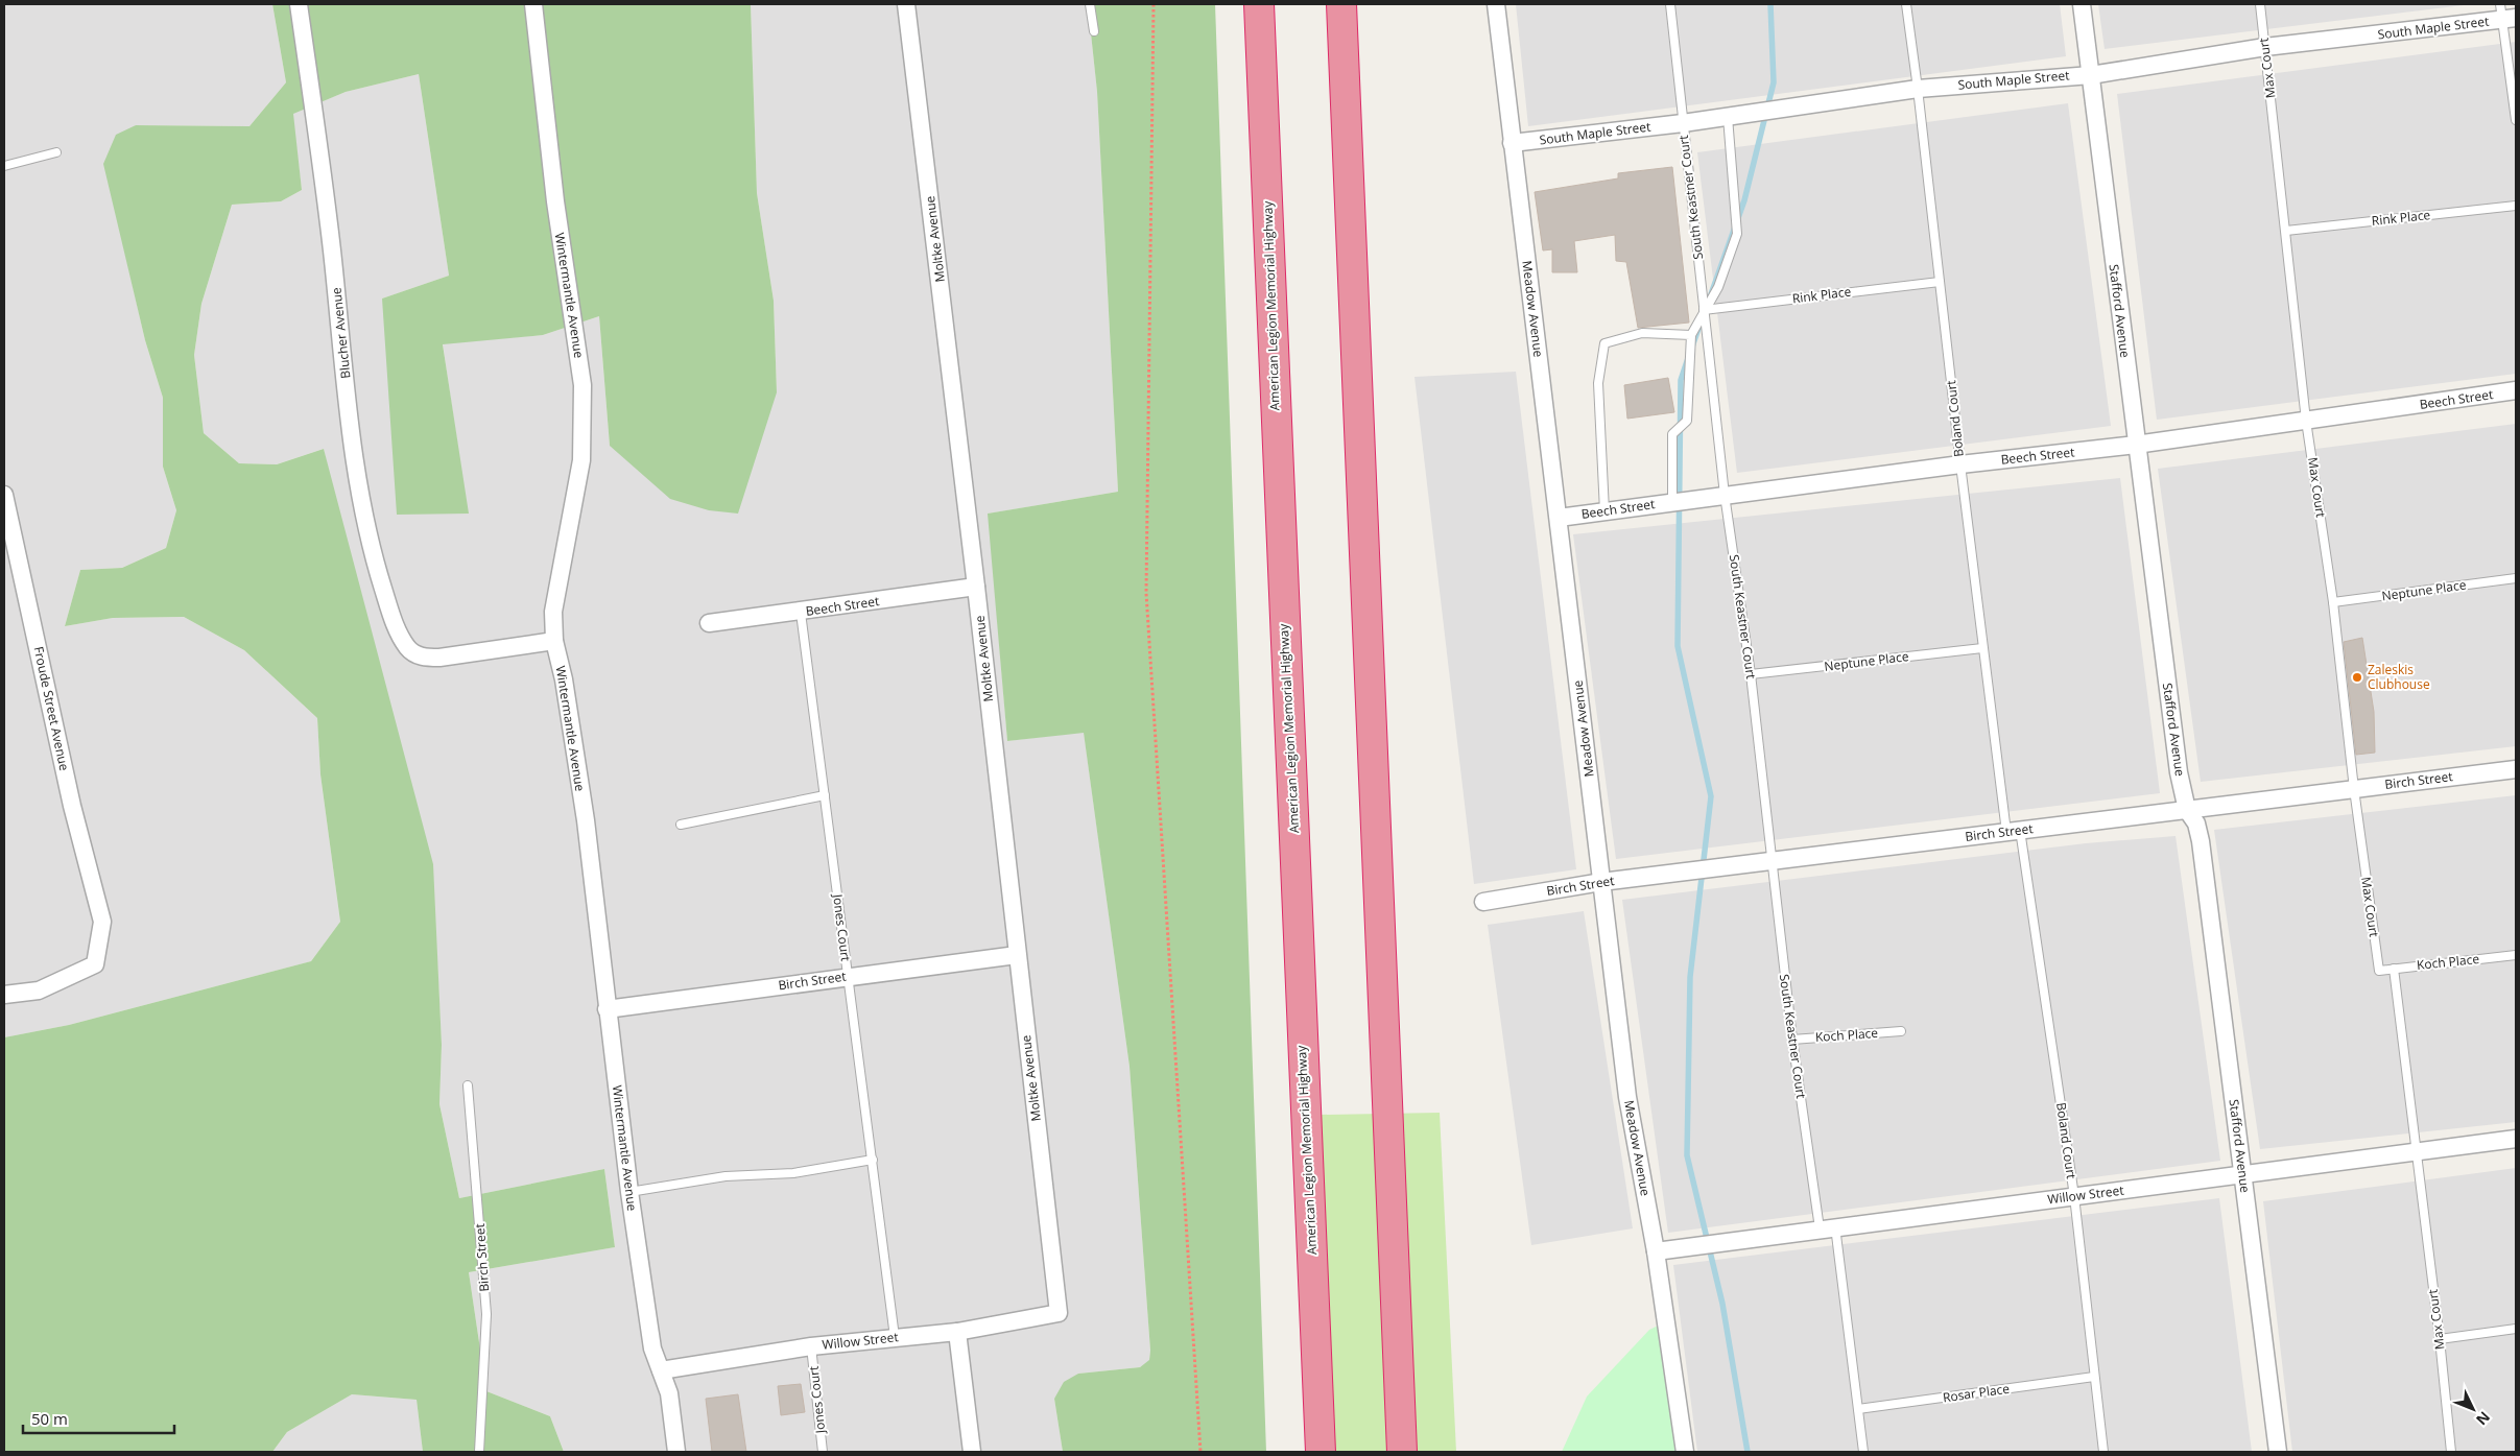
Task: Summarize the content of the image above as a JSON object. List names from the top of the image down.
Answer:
{
  "streets": {
    "highway": ["American Legion Memorial Highway"],
    "street": [
      "South Maple Street",
      "Moltke Avenue",
      "Wintermantle Avenue",
      "Meadow Avenue",
      "Stafford Avenue",
      "Blucher Avenue",
      "Beech Street",
      "Froude Street Avenue",
      "Birch Street",
      "Willow Street"
    ],
    "lane": [
      "Max Court",
      "South Keastner Court",
      "Rink Place",
      "Boland Court",
      "Neptune Place",
      "Jones Court",
      "Koch Place",
      "Rosar Place"
    ]
  },
  "crossings": [
    ["South Maple Street", "Max Court"],
    ["South Maple Street", "South Keastner Court"],
    ["South Maple Street", "Meadow Avenue"],
    ["South Maple Street", "Stafford Avenue"],
    ["South Maple Street", "Boland Court"],
    ["Max Court", "Rink Place"],
    ["Max Court", "Beech Street"],
    ["Max Court", "Neptune Place"],
    ["Max Court", "Birch Street"],
    ["Max Court", "Koch Place"],
    ["Max Court", "Willow Street"],
    ["South Keastner Court", "Rink Place"],
    ["South Keastner Court", "Beech Street"],
    ["South Keastner Court", "Neptune Place"],
    ["South Keastner Court", "Birch Street"],
    ["South Keastner Court", "Koch Place"],
    ["South Keastner Court", "Willow Street"],
    ["South Keastner Court", "Rosar Place"],
    ["Rink Place", "Boland Court"],
    ["Moltke Avenue", "Beech Street"],
    ["Moltke Avenue", "Birch Street"],
    ["Moltke Avenue", "Willow Street"],
    ["Wintermantle Avenue", "Blucher Avenue"],
    ["Wintermantle Avenue", "Birch Street"],
    ["Wintermantle Avenue", "Willow Street"],
    ["Meadow Avenue", "Beech Street"],
    ["Meadow Avenue", "Birch Street"],
    ["Meadow Avenue", "Willow Street"],
    ["Stafford Avenue", "Beech Street"],
    ["Stafford Avenue", "Birch Street"],
    ["Stafford Avenue", "Willow Street"],
    ["Beech Street", "Boland Court"],
    ["Beech Street", "Jones Court"],
    ["Boland Court", "Neptune Place"],
    ["Boland Court", "Birch Street"],
    ["Boland Court", "Willow Street"],
    ["Boland Court", "Rosar Place"],
    ["Birch Street", "Jones Court"],
    ["Jones Court", "Willow Street"]
  ],
  "places": ["Zaleskis Clubhouse"],
  "scale_bar": "50 m",
  "north": "bottom right"
}
